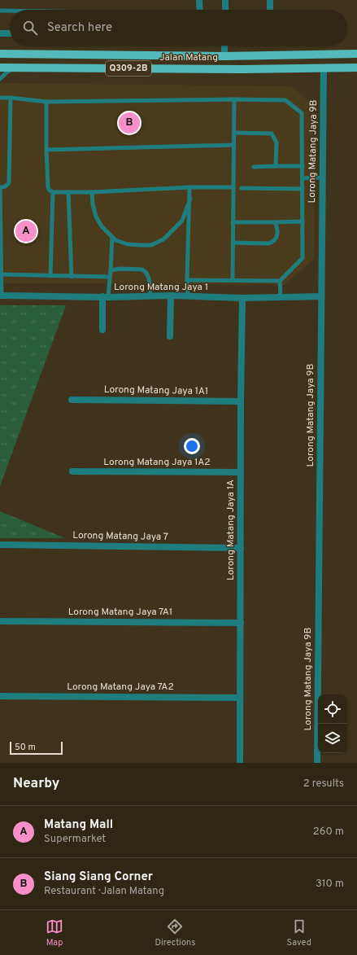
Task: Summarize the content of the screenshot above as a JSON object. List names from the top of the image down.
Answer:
{
  "streets": {
    "main road": ["Jalan Matang", "Q309-2B"],
    "street": [
      "Lorong Matang Jaya 9B",
      "Lorong Matang Jaya 1",
      "Lorong Matang Jaya 1A1",
      "Lorong Matang Jaya 1A2",
      "Lorong Matang Jaya 1A",
      "Lorong Matang Jaya 7",
      "Lorong Matang Jaya 7A1",
      "Lorong Matang Jaya 7A2"
    ]
  },
  "crossings": [
    ["Jalan Matang", "Lorong Matang Jaya 9B"],
    ["Lorong Matang Jaya 9B", "Lorong Matang Jaya 1"],
    ["Lorong Matang Jaya 1", "Lorong Matang Jaya 1A"],
    ["Lorong Matang Jaya 1A1", "Lorong Matang Jaya 1A"],
    ["Lorong Matang Jaya 1A2", "Lorong Matang Jaya 1A"],
    ["Lorong Matang Jaya 1A", "Lorong Matang Jaya 7"],
    ["Lorong Matang Jaya 1A", "Lorong Matang Jaya 7A1"],
    ["Lorong Matang Jaya 1A", "Lorong Matang Jaya 7A2"]
  ],
  "scale_bar": "50 m",
  "page": {
    "search": "Search here",
    "pins": ["B", "A"],
    "scale": "50 m",
    "heading": ["Nearby", "2 results"],
    "list": [
      {
        "mark": "A",
        "name": "Matang Mall",
        "note": "Supermarket",
        "value": "260 m"
      },
      {
        "mark": "B",
        "name": "Siang Siang Corner",
        "note": "Restaurant · Jalan Matang",
        "value": "310 m"
      }
    ],
    "nav": ["Map", "Directions", "Saved"]
  }
}
